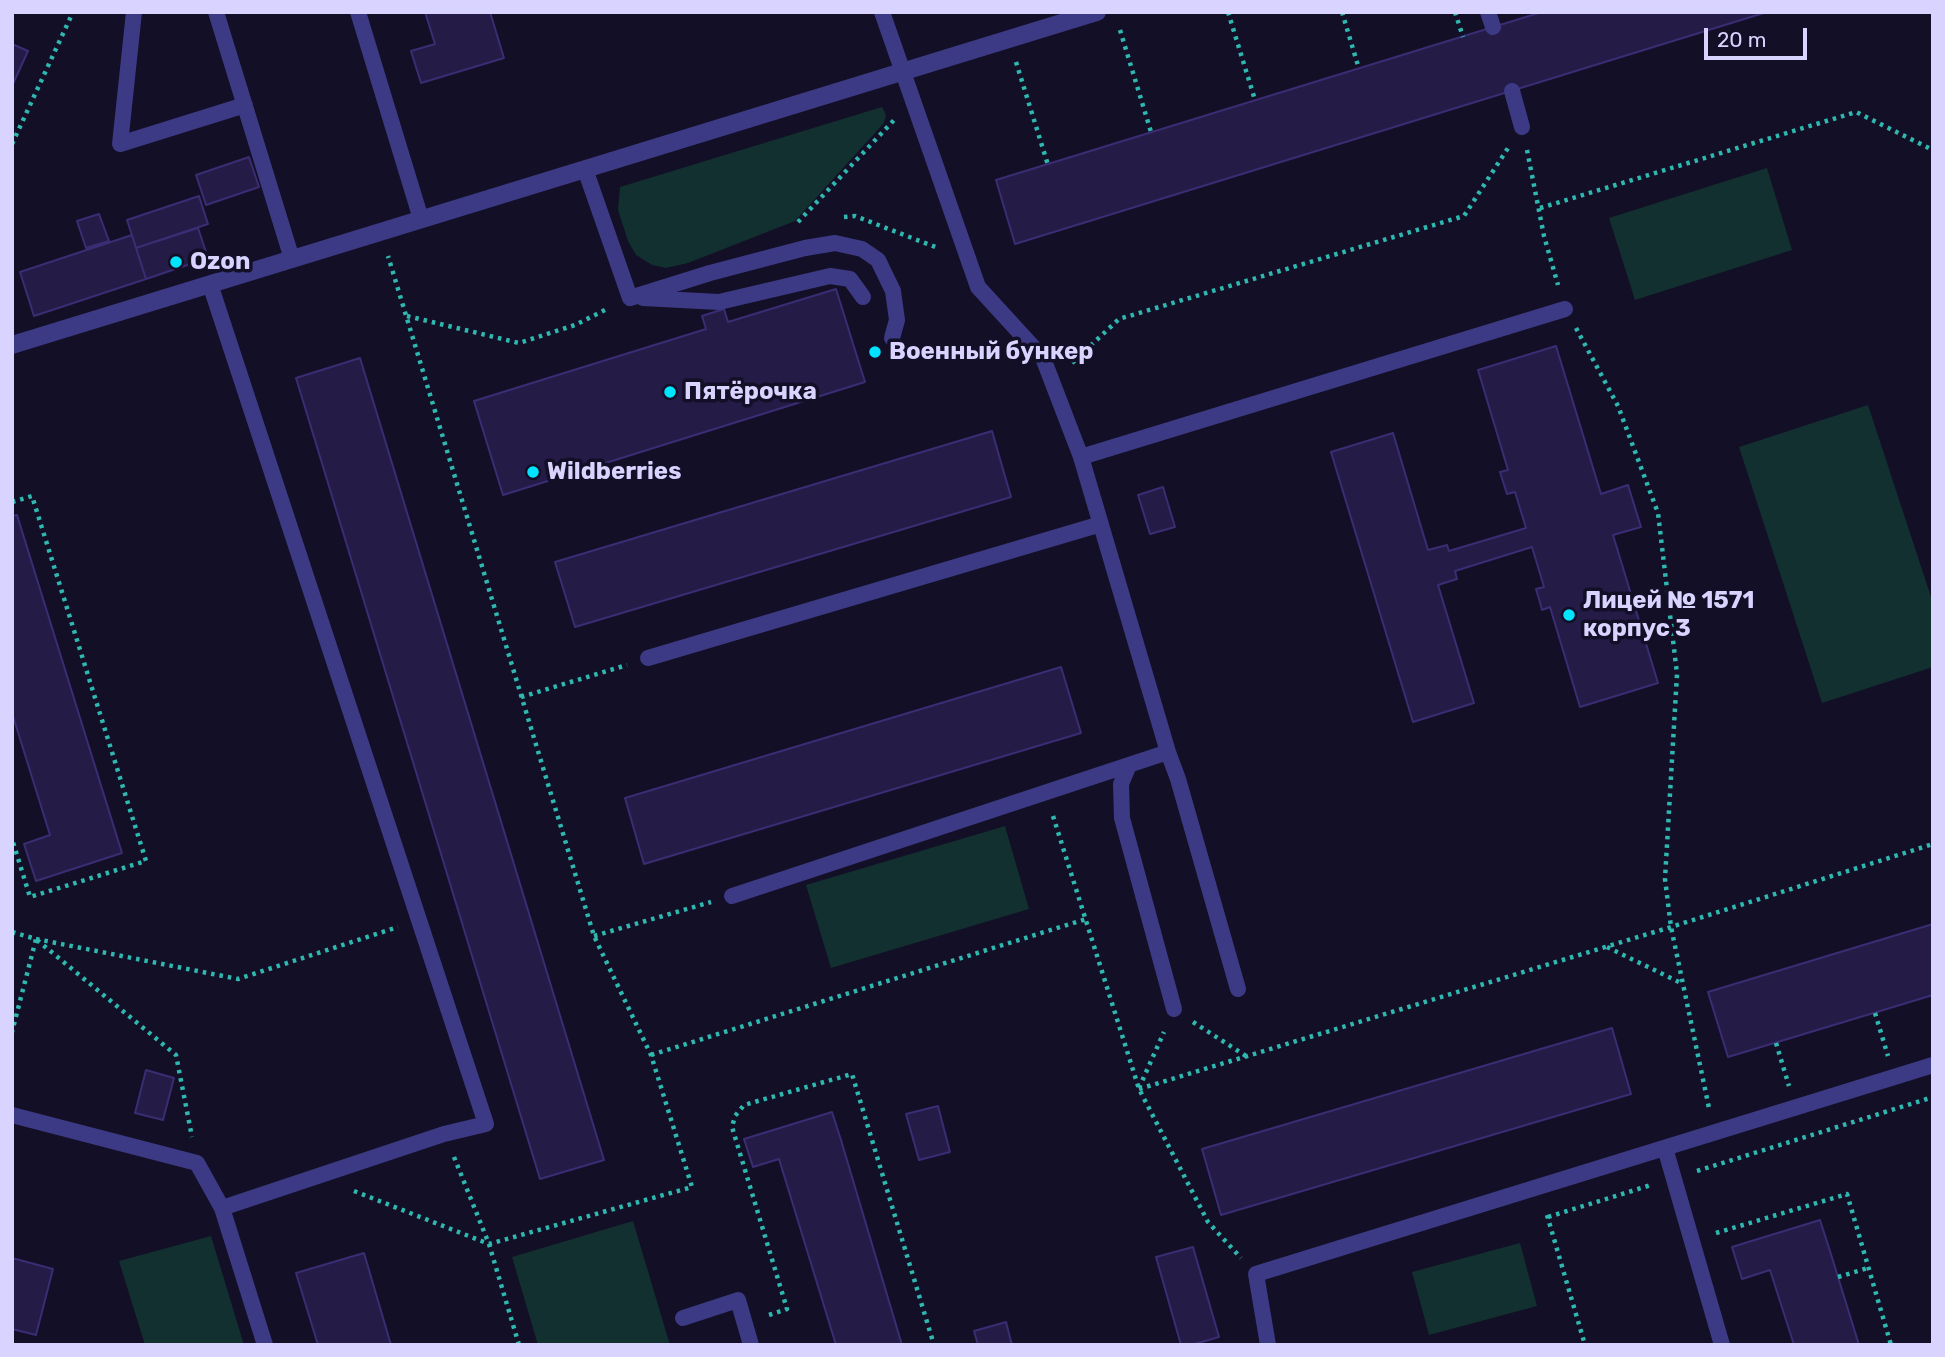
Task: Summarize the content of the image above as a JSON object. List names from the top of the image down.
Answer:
{
  "places": [
    "Ozon",
    "Военный бункер",
    "Пятёрочка",
    "Wildberries",
    "Лицей № 1571 корпус 3"
  ],
  "scale_bar": "20 m"
}
